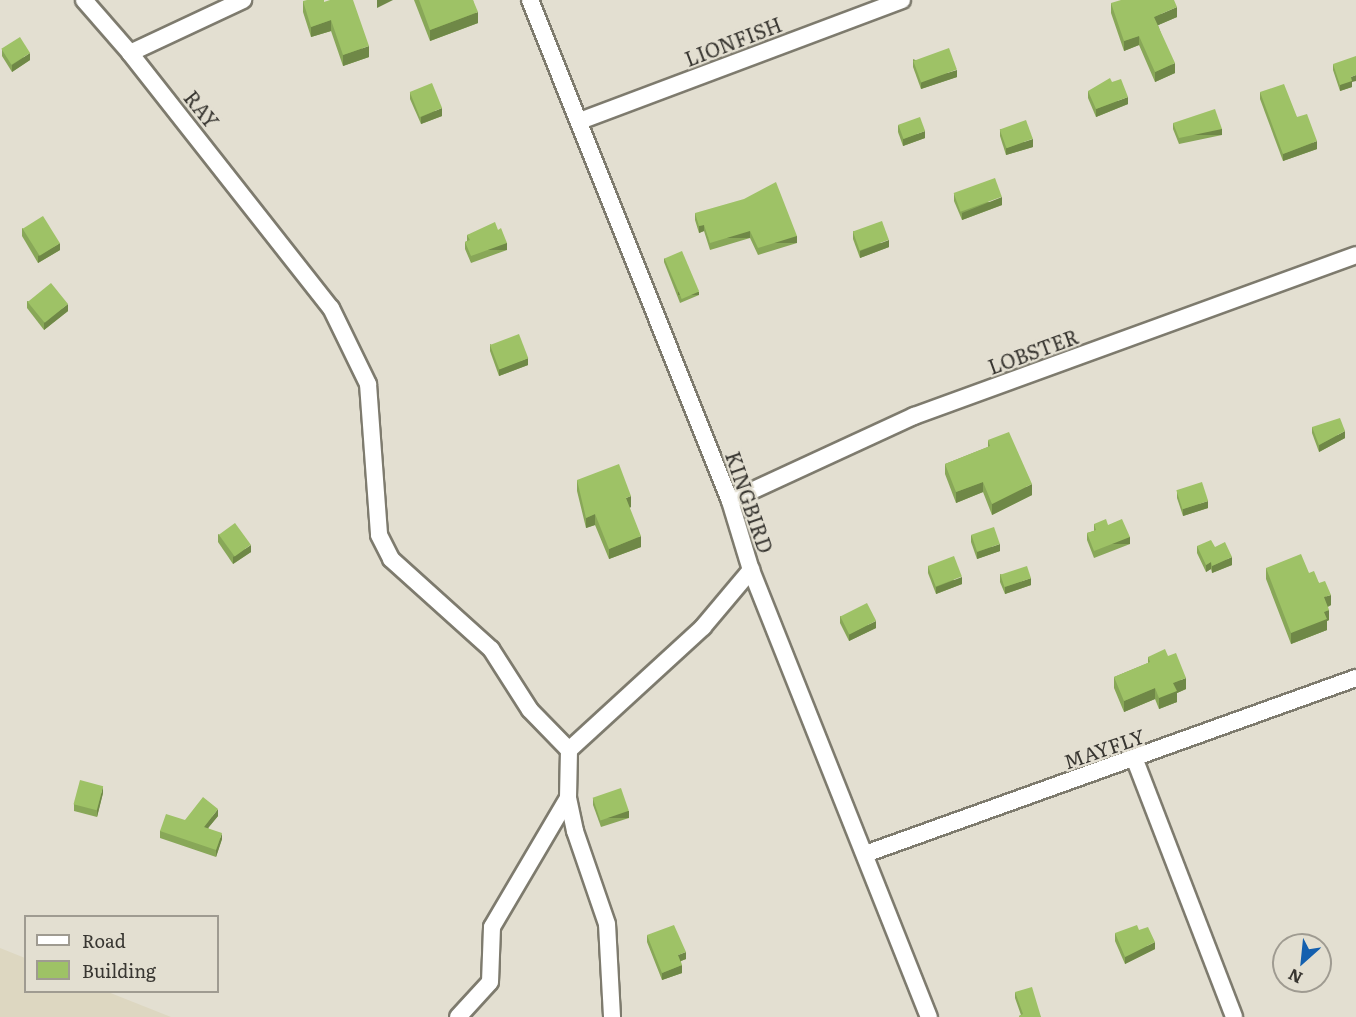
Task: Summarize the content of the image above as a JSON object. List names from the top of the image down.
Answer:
{
  "streets": {
    "street": [
      "LIONFISH",
      "RAY",
      "LOBSTER",
      "KINGBIRD",
      "MAYFLY"
    ]
  },
  "crossings": [
    ["LIONFISH", "KINGBIRD"],
    ["LOBSTER", "KINGBIRD"],
    ["KINGBIRD", "MAYFLY"]
  ],
  "legend": ["Road", "Building"],
  "north": "bottom left"
}
